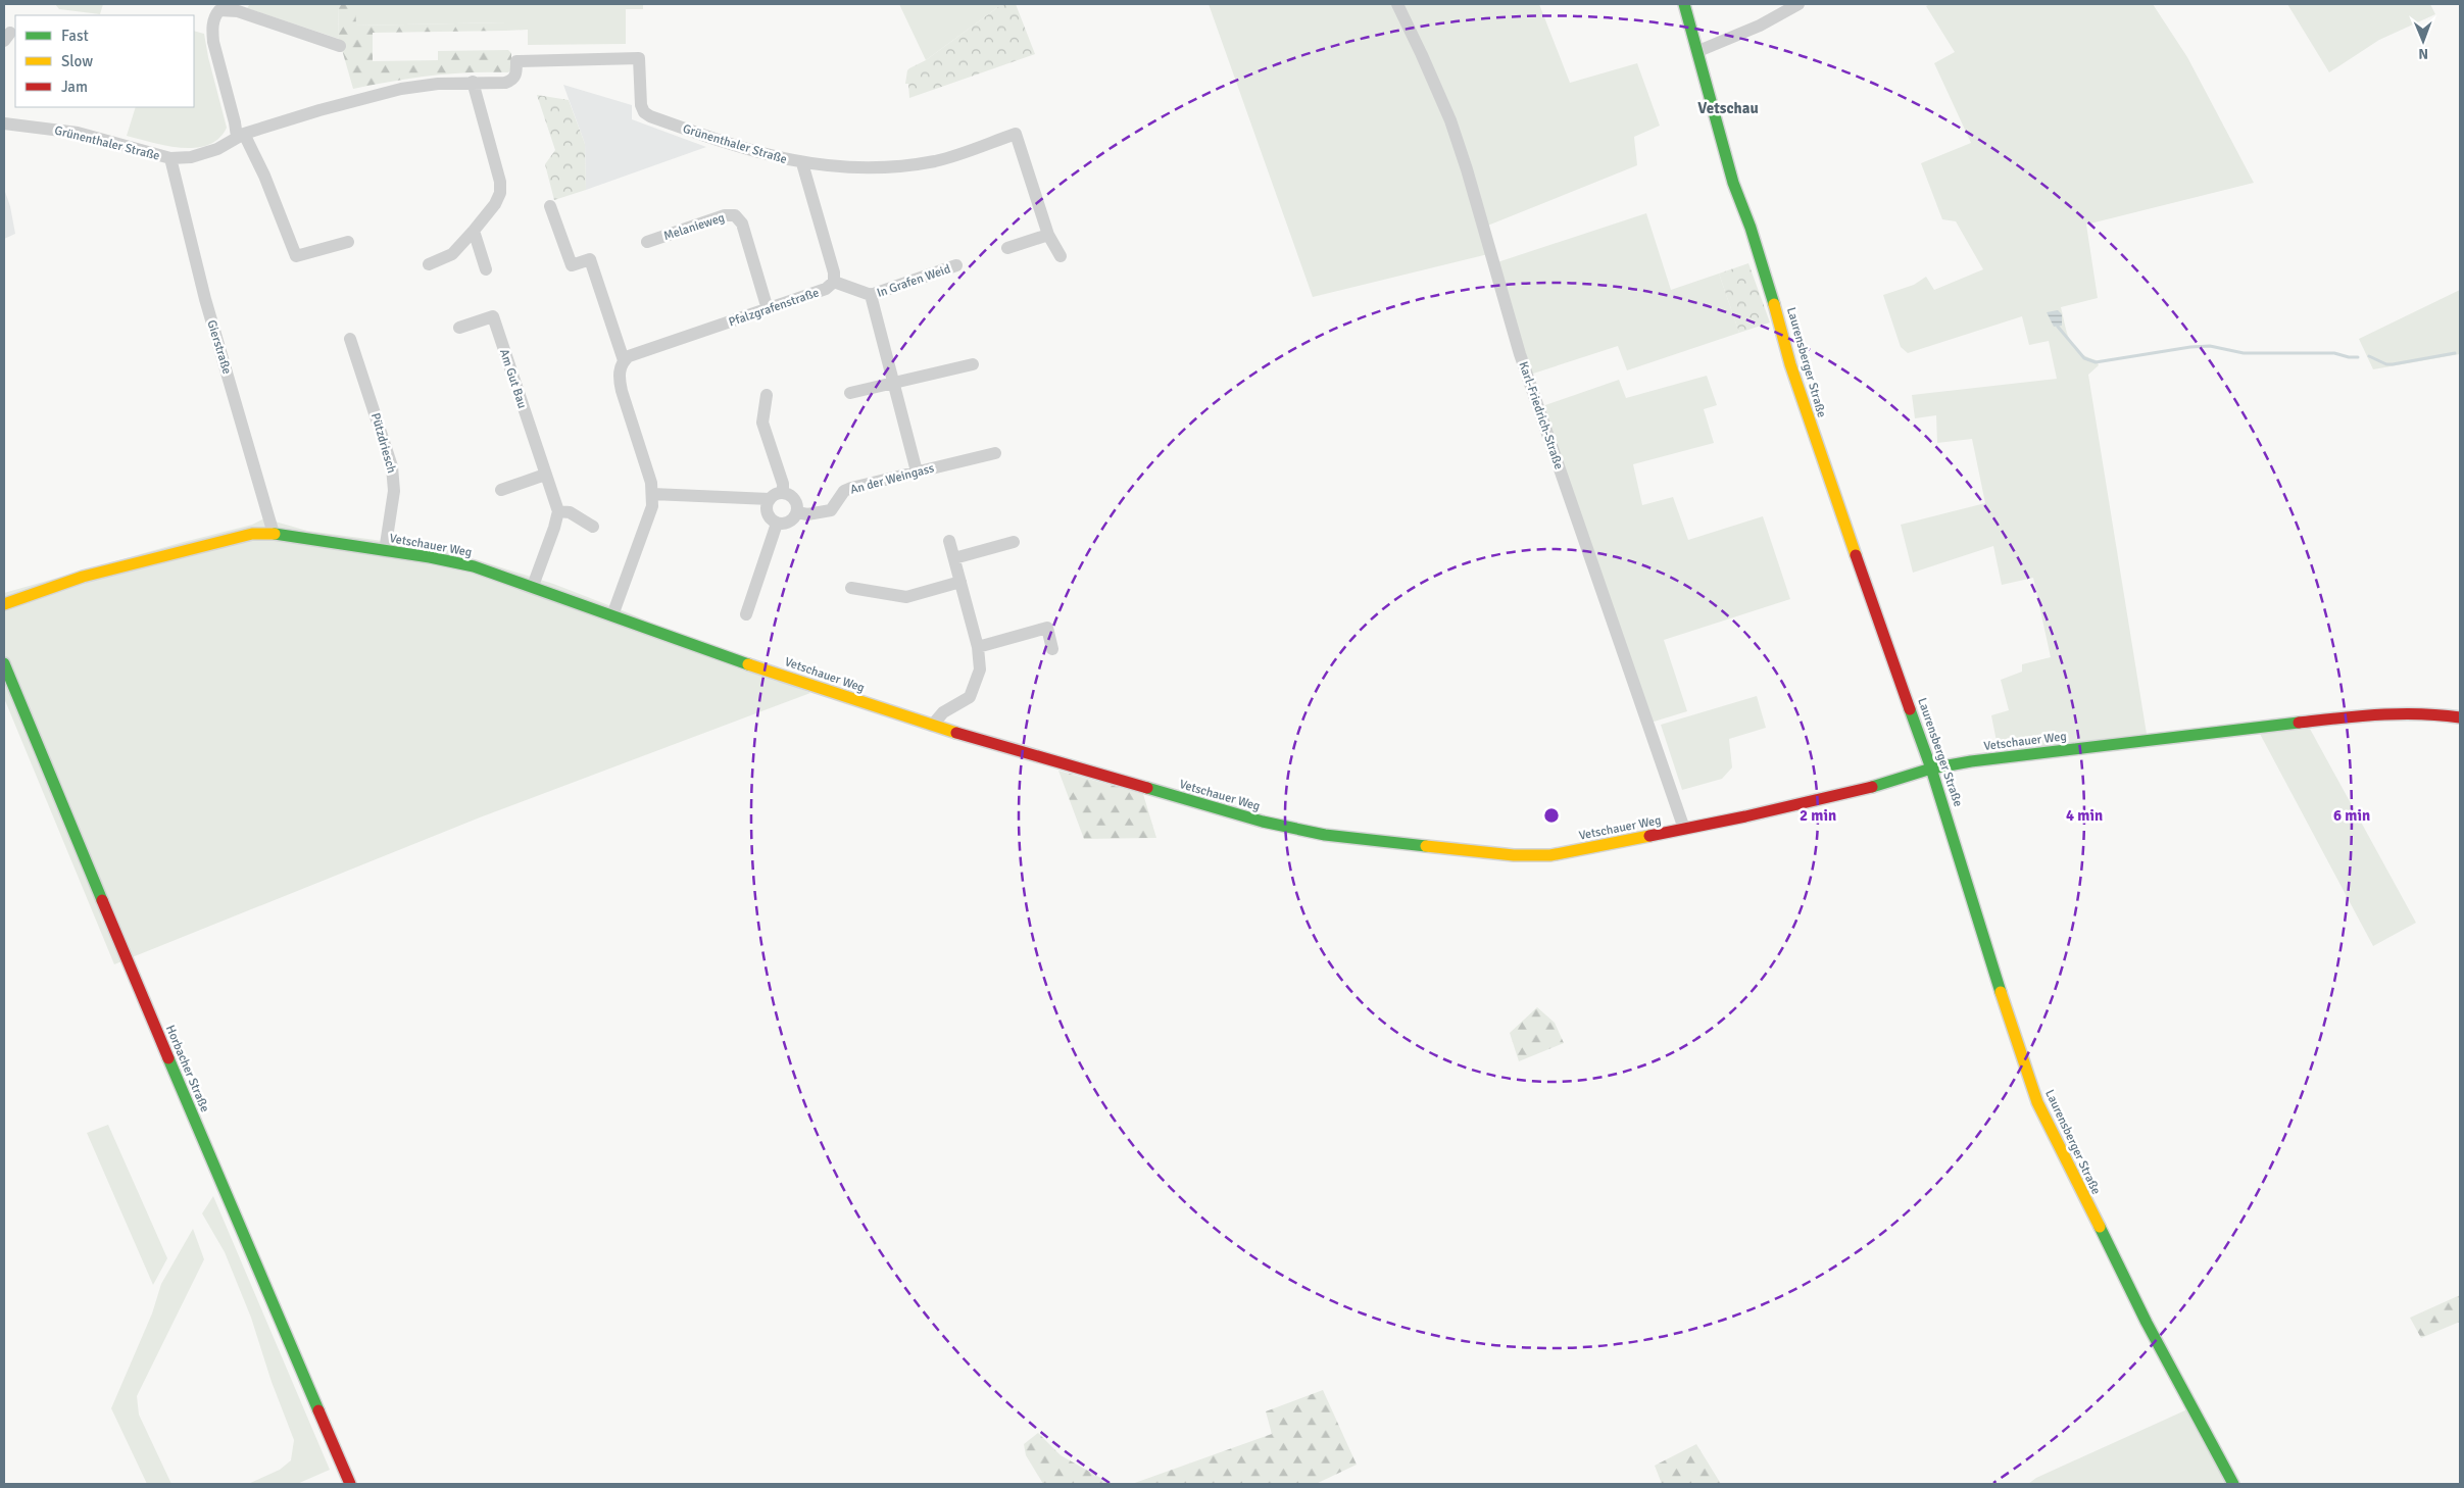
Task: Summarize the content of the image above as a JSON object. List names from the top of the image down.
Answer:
{
  "streets": {
    "street": [
      "Grünenthaler Straße",
      "Melanieweg",
      "In Grafen Weid",
      "Pfalzgrafenstraße",
      "Gierstraße",
      "Laurensberger Straße",
      "Am Gut Bau",
      "Karl-Friedrich-Straße",
      "Pützdriesch",
      "An der Weingass",
      "Vetschauer Weg",
      "Horbacher Straße"
    ]
  },
  "crossings": [
    ["Grünenthaler Straße", "Pfalzgrafenstraße"],
    ["Grünenthaler Straße", "Gierstraße"],
    ["Melanieweg", "Pfalzgrafenstraße"],
    ["In Grafen Weid", "Pfalzgrafenstraße"],
    ["In Grafen Weid", "An der Weingass"],
    ["Gierstraße", "Vetschauer Weg"],
    ["Laurensberger Straße", "Vetschauer Weg"],
    ["Karl-Friedrich-Straße", "Vetschauer Weg"],
    ["Pützdriesch", "Vetschauer Weg"]
  ],
  "districts": ["Vetschau"],
  "legend": ["Fast", "Slow", "Jam"],
  "north": "bottom",
  "rings": ["2 min", "4 min", "6 min"]
}
